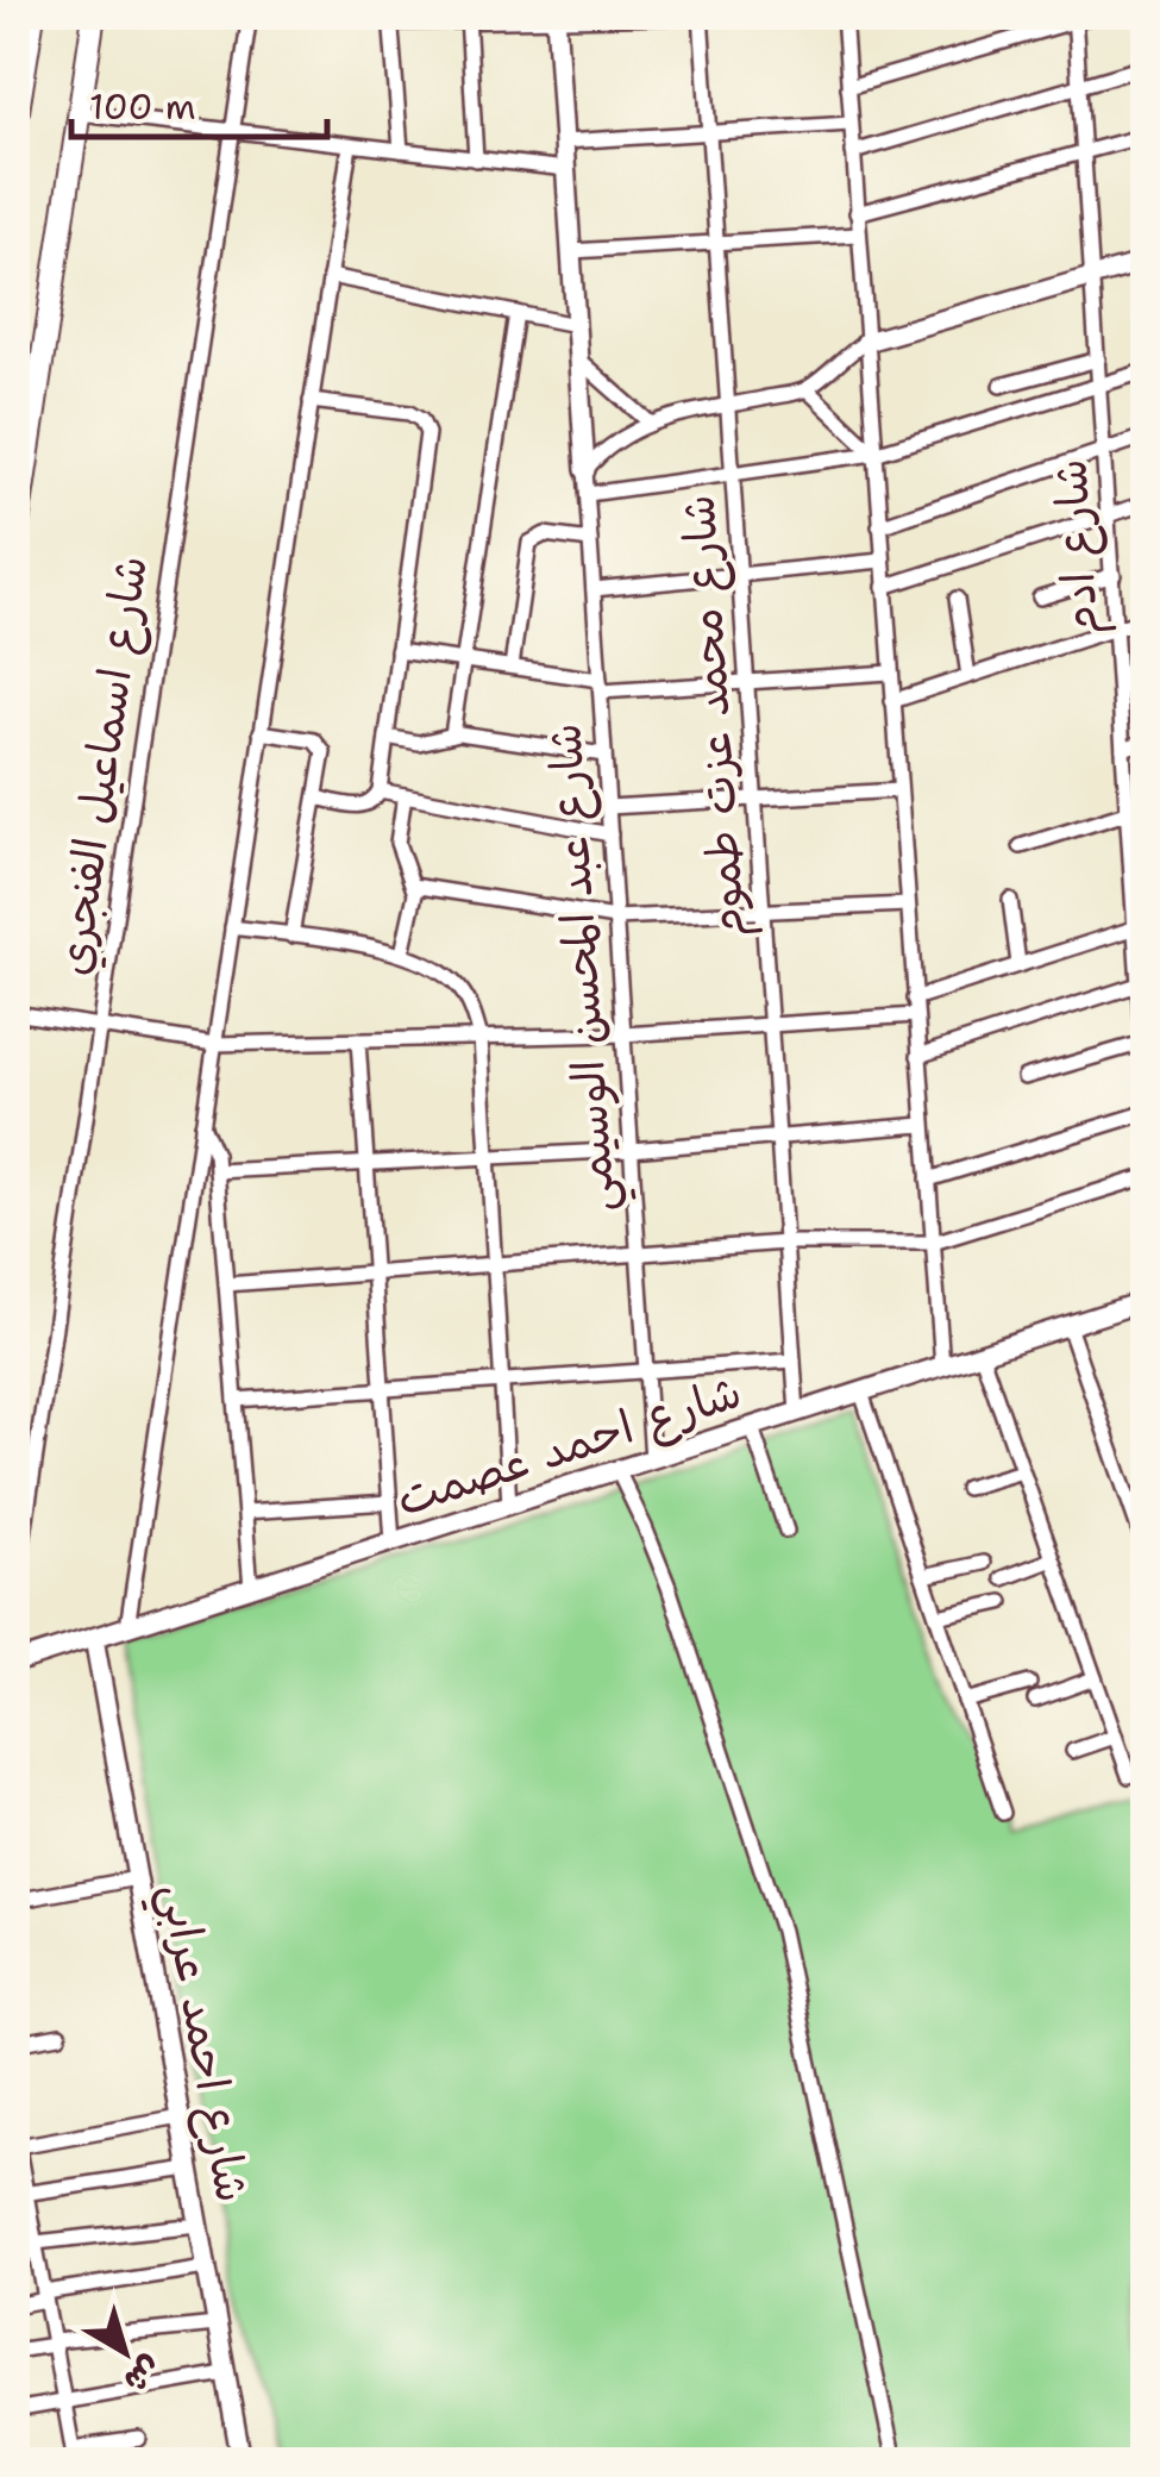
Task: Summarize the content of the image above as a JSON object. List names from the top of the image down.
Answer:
{
  "streets": {
    "main road": ["شارع عبد المحسن الوسيمي", "شارع احمد عصمت", "شارع احمد عرابي"],
    "street": ["شارع ادم", "شارع محمد عزت طموم", "شارع اسماعيل الفنجري"]
  },
  "crossings": [
    ["شارع محمد عزت طموم", "شارع احمد عصمت"],
    ["شارع عبد المحسن الوسيمي", "شارع احمد عصمت"],
    ["شارع احمد عصمت", "شارع احمد عرابي"]
  ],
  "scale_bar": "100 m",
  "north": "bottom right"
}
